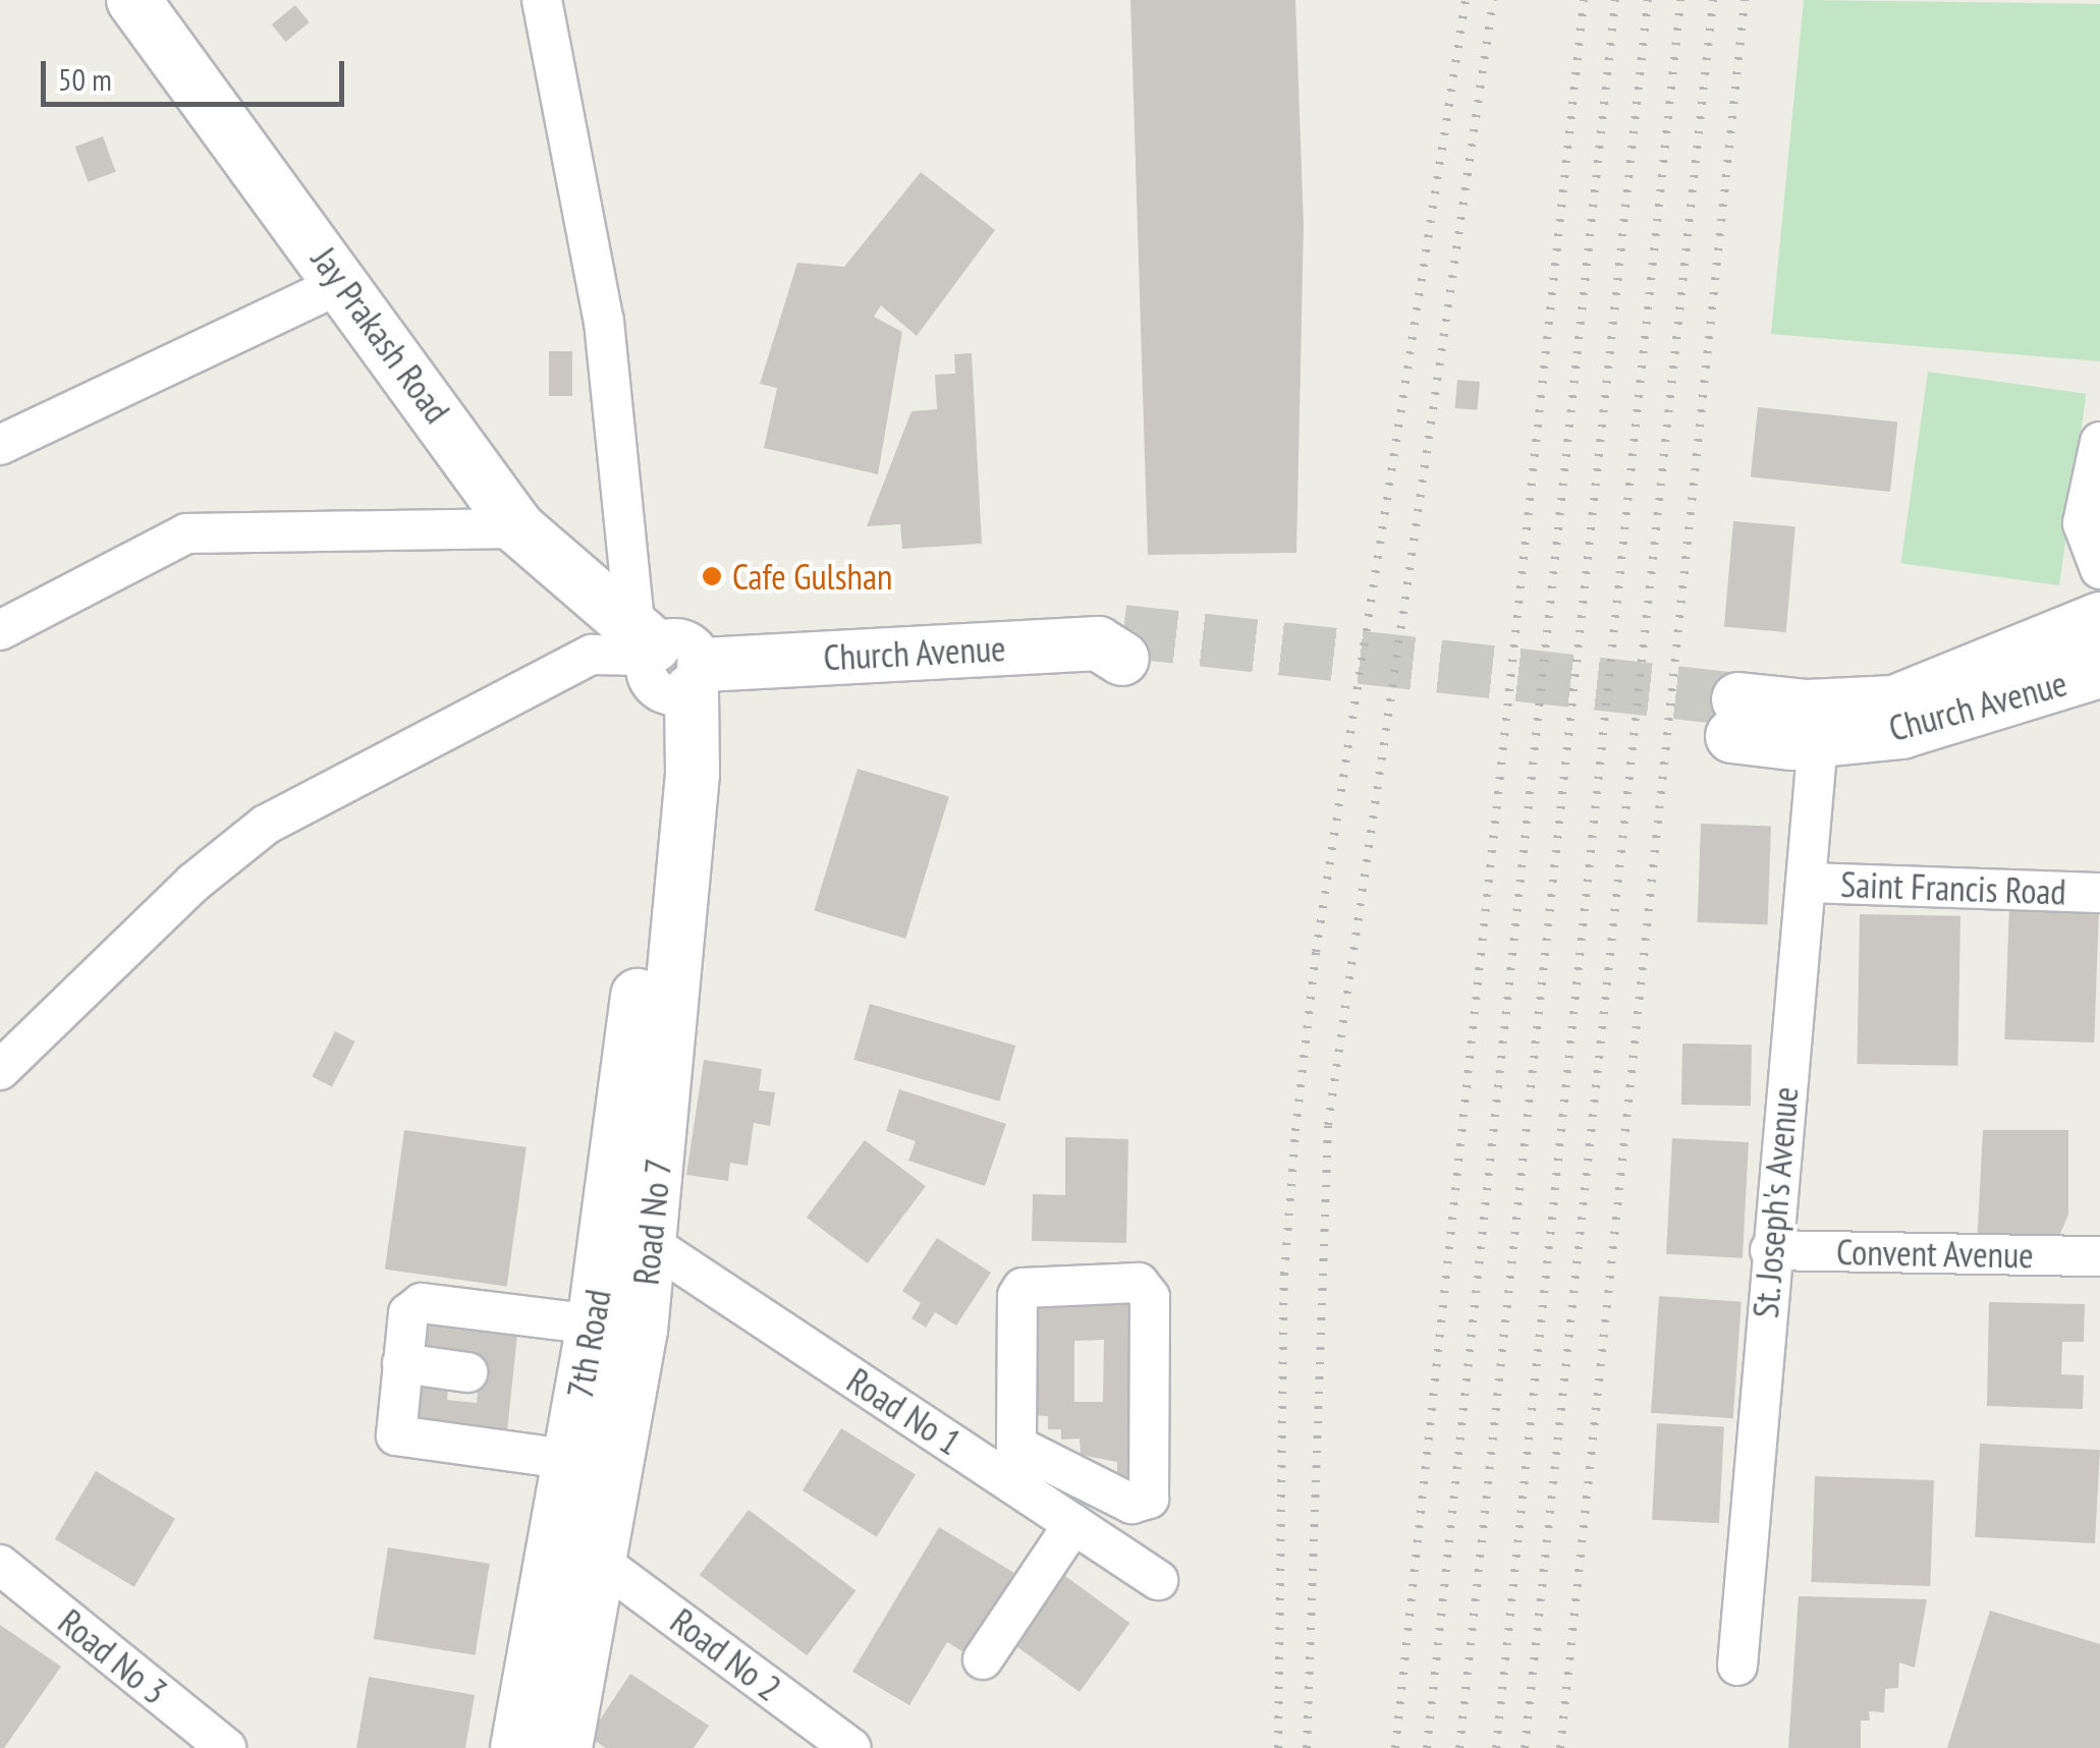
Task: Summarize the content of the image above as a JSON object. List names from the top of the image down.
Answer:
{
  "streets": {
    "street": [
      "Jay Prakash Road",
      "Church Avenue",
      "Saint Francis Road",
      "St. Joseph's Avenue",
      "Road No 7",
      "Convent Avenue",
      "Road No 1",
      "Road No 2",
      "Road No 3"
    ]
  },
  "crossings": [
    ["Jay Prakash Road", "Church Avenue"],
    ["Jay Prakash Road", "Road No 7"],
    ["Church Avenue", "St. Joseph's Avenue"],
    ["Church Avenue", "Road No 7"],
    ["Saint Francis Road", "St. Joseph's Avenue"],
    ["St. Joseph's Avenue", "Convent Avenue"],
    ["Road No 7", "Road No 1"],
    ["Road No 7", "Road No 2"]
  ],
  "places": ["Cafe Gulshan"],
  "scale_bar": "50 m"
}
